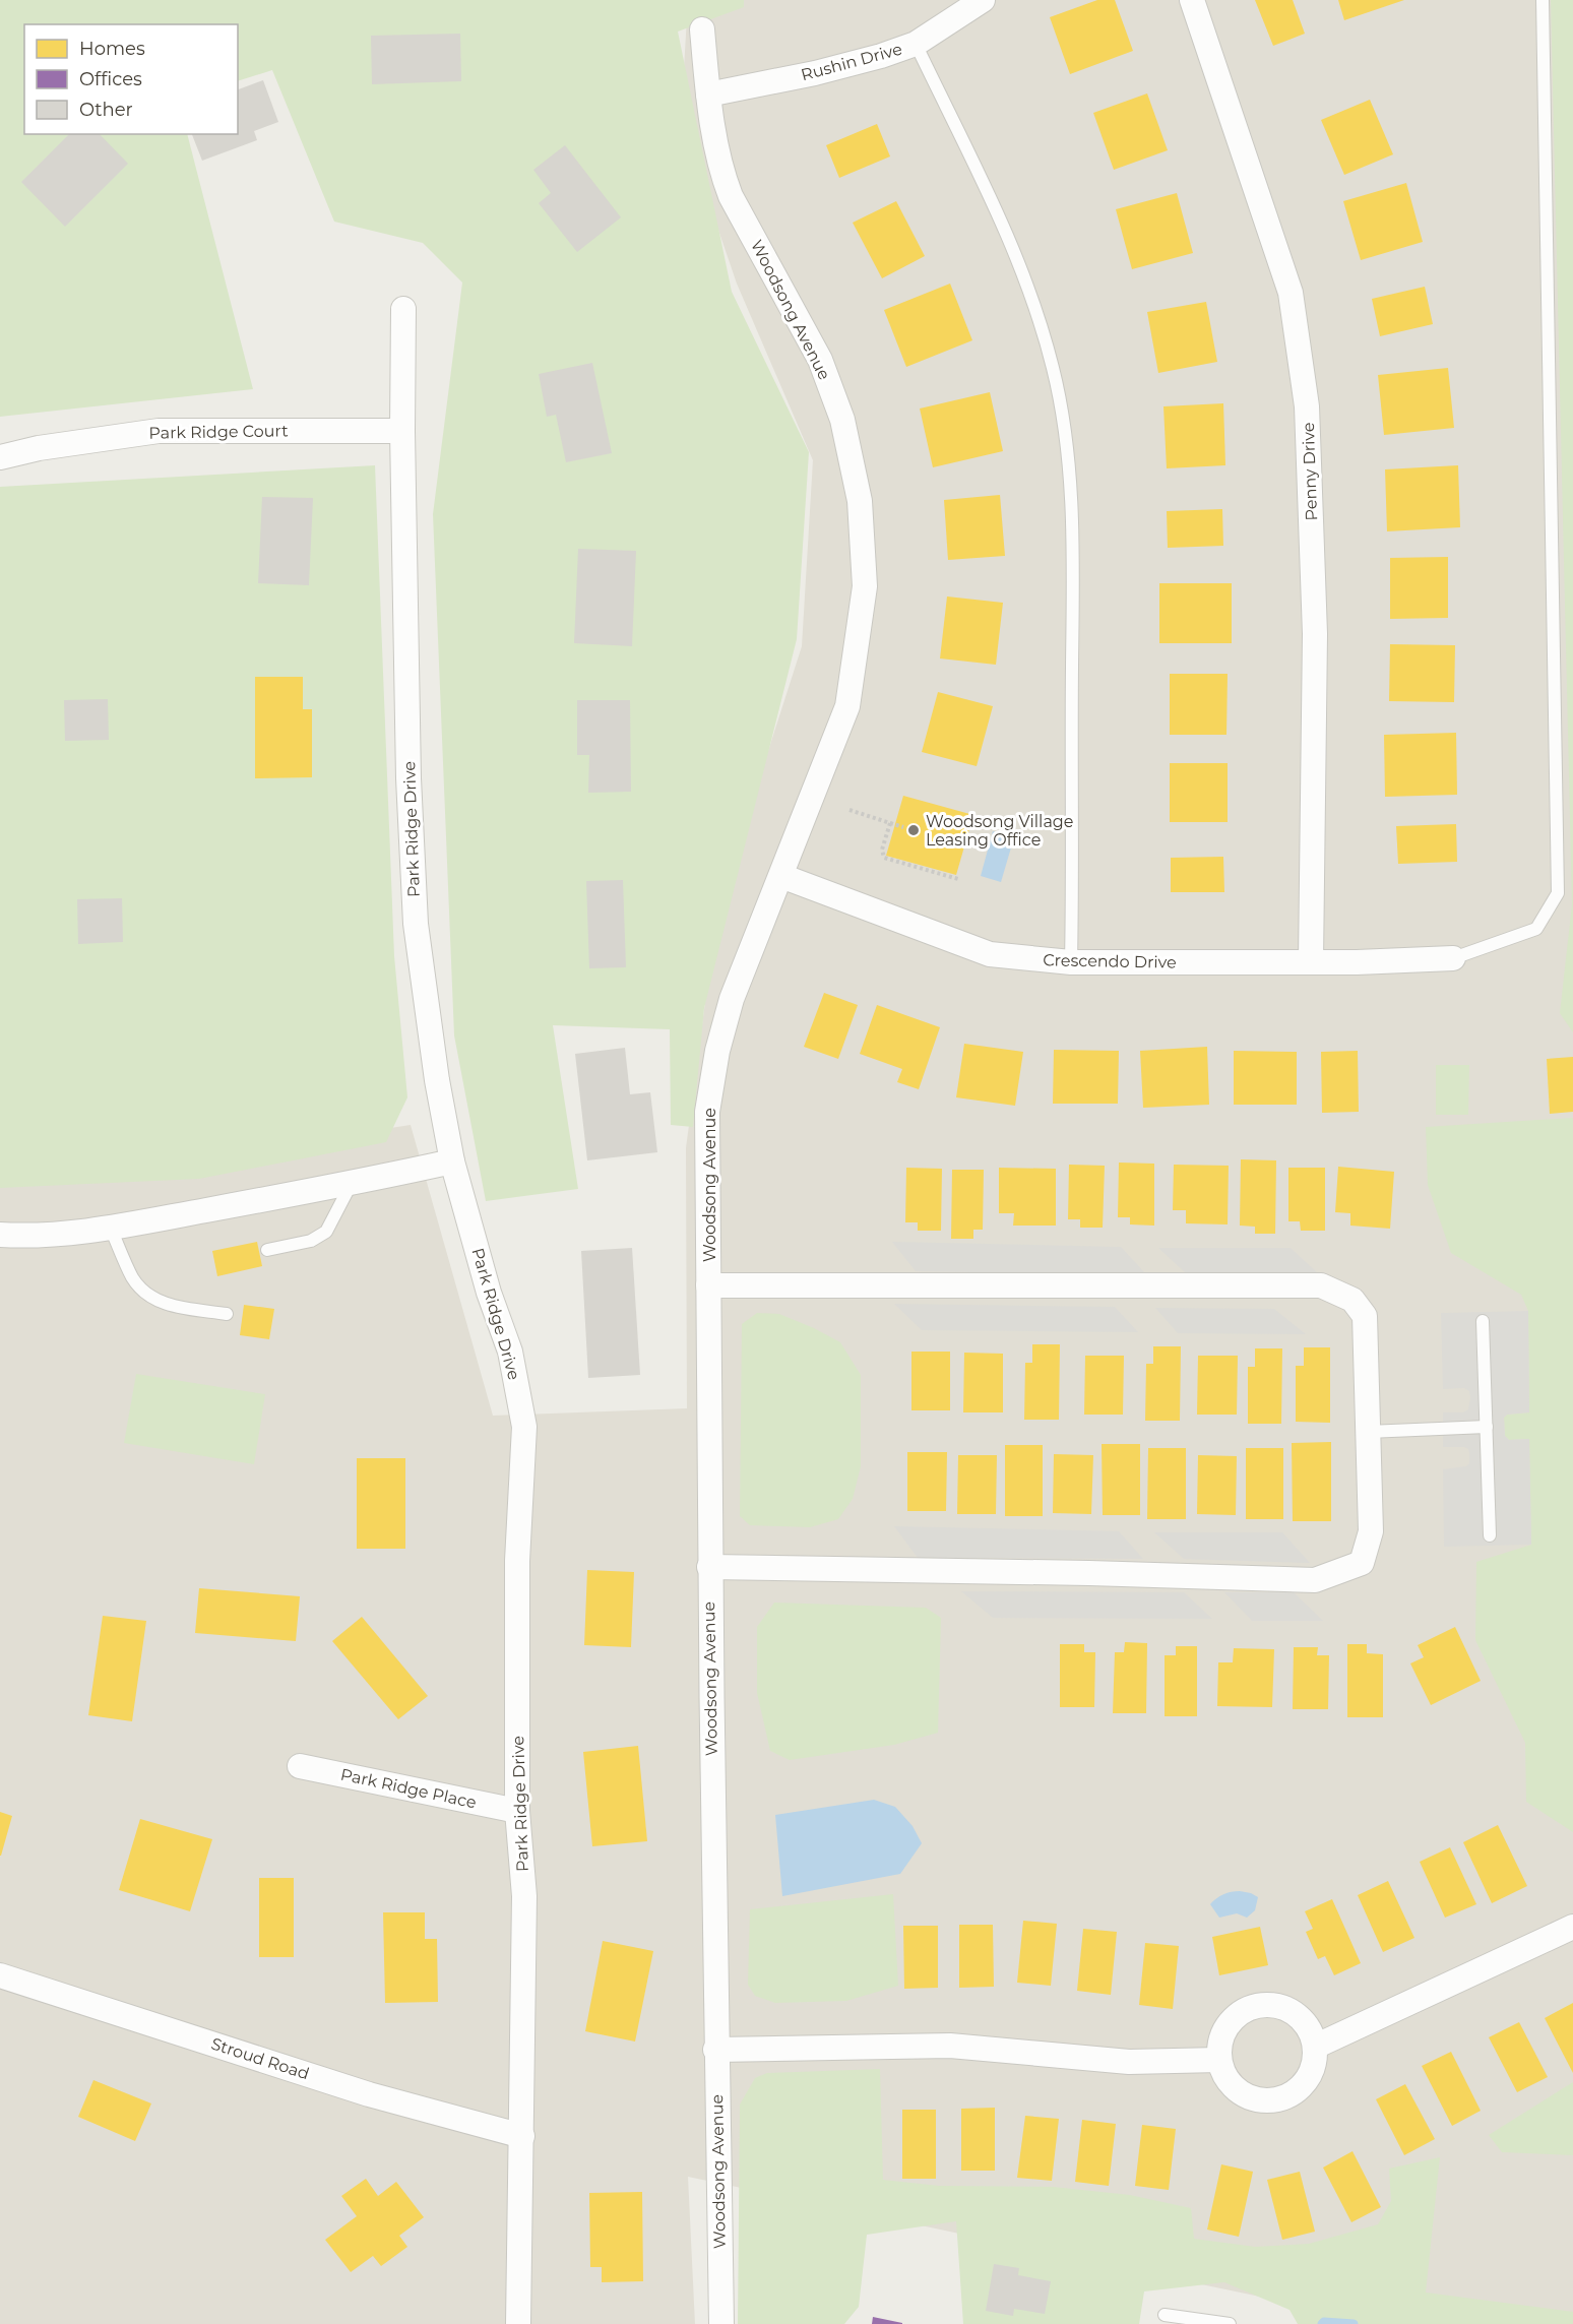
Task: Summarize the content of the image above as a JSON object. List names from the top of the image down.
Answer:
{
  "streets": {
    "street": [
      "Rushin Drive",
      "Woodsong Avenue",
      "Park Ridge Court",
      "Penny Drive",
      "Park Ridge Drive",
      "Crescendo Drive",
      "Park Ridge Place",
      "Stroud Road"
    ]
  },
  "crossings": [
    ["Rushin Drive", "Woodsong Avenue"],
    ["Woodsong Avenue", "Crescendo Drive"],
    ["Park Ridge Court", "Park Ridge Drive"],
    ["Penny Drive", "Crescendo Drive"],
    ["Park Ridge Drive", "Park Ridge Place"],
    ["Park Ridge Drive", "Stroud Road"]
  ],
  "places": ["Woodsong Village Leasing Office"],
  "legend": ["Homes", "Offices", "Other"]
}
